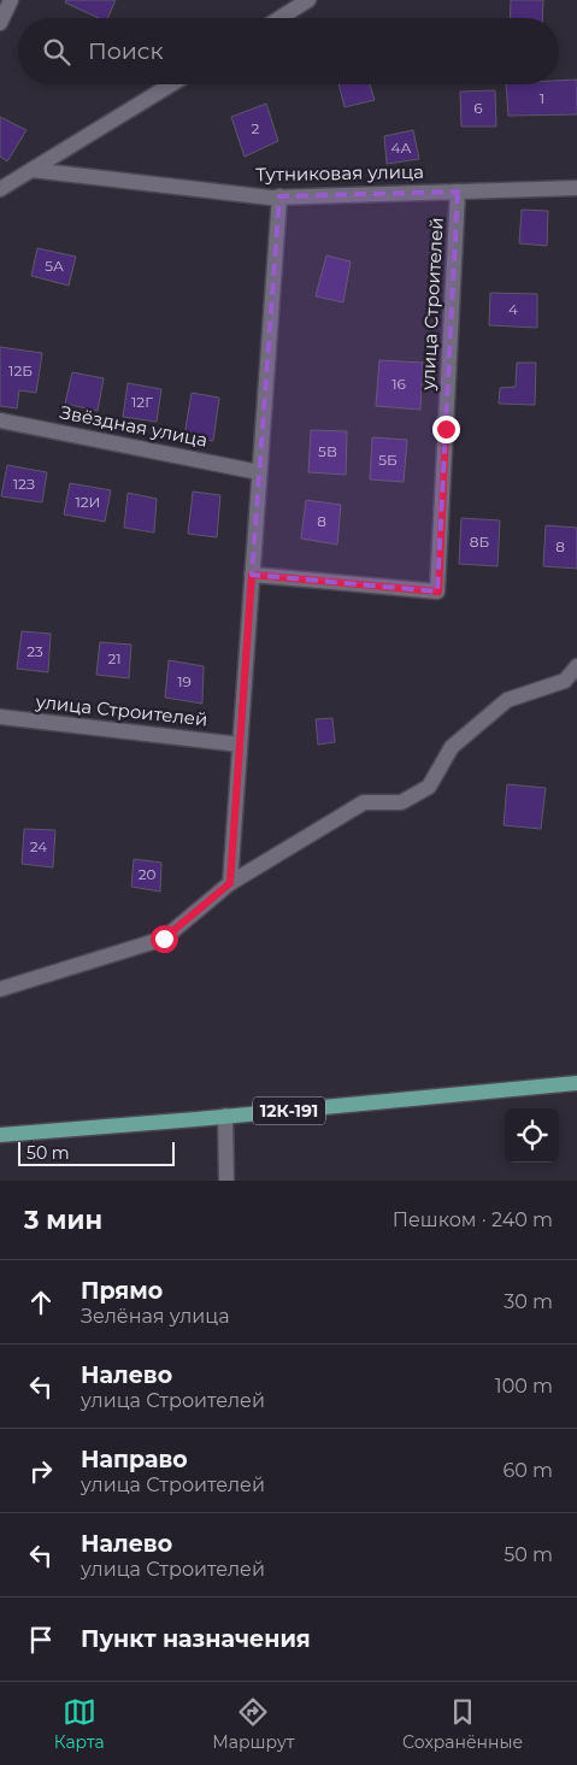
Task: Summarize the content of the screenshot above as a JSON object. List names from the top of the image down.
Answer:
{
  "streets": {
    "main road": ["12К-191"],
    "street": ["Тутниковая улица", "улица Строителей", "Звёздная улица"]
  },
  "crossings": [
    ["Тутниковая улица", "улица Строителей"]
  ],
  "house_numbers": [
    "1",
    "6",
    "2",
    "4А",
    "5А",
    "4",
    "12Б",
    "16",
    "12Г",
    "5В",
    "5Б",
    "12З",
    "12И",
    "8",
    "8Б",
    "8",
    "23",
    "21",
    "19",
    "24",
    "20"
  ],
  "scale_bar": "50 m",
  "page": {
    "search": "Поиск",
    "scale": "50 m",
    "heading": ["3 мин", "Пешком · 240 m"],
    "list": [
      ["Прямо", "Зелёная улица", "30 m"],
      ["Налево", "улица Строителей", "100 m"],
      ["Направо", "улица Строителей", "60 m"],
      ["Налево", "улица Строителей", "50 m"],
      "Пункт назначения"
    ],
    "nav": ["Карта", "Маршрут", "Сохранённые"]
  }
}
